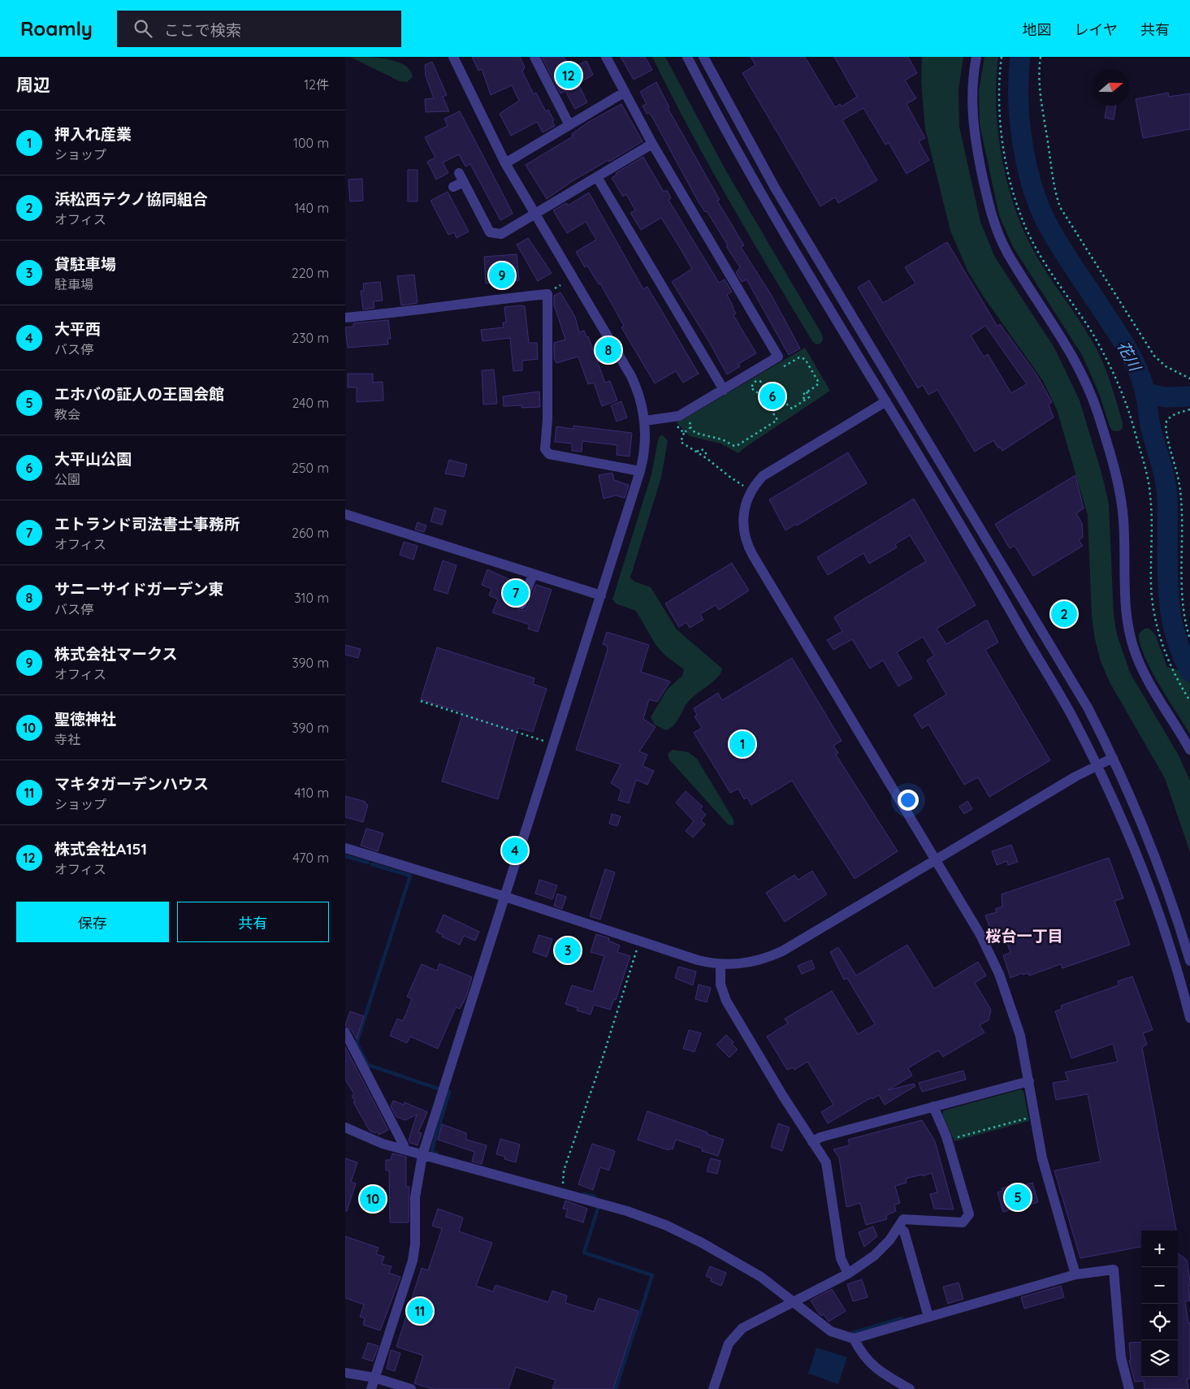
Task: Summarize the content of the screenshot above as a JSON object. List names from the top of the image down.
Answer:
{
  "districts": ["桜台一丁目"],
  "water": ["花川"],
  "north": "right",
  "page": {
    "header": "Roamly",
    "search": "ここで検索",
    "nav": ["地図", "レイヤ", "共有"],
    "heading": ["周辺", "12件"],
    "pins": [
      "12",
      "9",
      "8",
      "6",
      "7",
      "2",
      "1",
      "4",
      "3",
      "5",
      "10",
      "11"
    ],
    "list": [
      {
        "mark": "1",
        "name": "押入れ産業",
        "note": "ショップ",
        "value": "100 m"
      },
      {
        "mark": "2",
        "name": "浜松西テクノ協同組合",
        "note": "オフィス",
        "value": "140 m"
      },
      {
        "mark": "3",
        "name": "貸駐車場",
        "note": "駐車場",
        "value": "220 m"
      },
      {
        "mark": "4",
        "name": "大平西",
        "note": "バス停",
        "value": "230 m"
      },
      {
        "mark": "5",
        "name": "エホバの証人の王国会館",
        "note": "教会",
        "value": "240 m"
      },
      {
        "mark": "6",
        "name": "大平山公園",
        "note": "公園",
        "value": "250 m"
      },
      {
        "mark": "7",
        "name": "エトランド司法書士事務所",
        "note": "オフィス",
        "value": "260 m"
      },
      {
        "mark": "8",
        "name": "サニーサイドガーデン東",
        "note": "バス停",
        "value": "310 m"
      },
      {
        "mark": "9",
        "name": "株式会社マークス",
        "note": "オフィス",
        "value": "390 m"
      },
      {
        "mark": "10",
        "name": "聖徳神社",
        "note": "寺社",
        "value": "390 m"
      },
      {
        "mark": "11",
        "name": "マキタガーデンハウス",
        "note": "ショップ",
        "value": "410 m"
      },
      {
        "mark": "12",
        "name": "株式会社A151",
        "note": "オフィス",
        "value": "470 m"
      }
    ],
    "buttons": ["保存", "共有"],
    "map_buttons": ["+", "−"]
  }
}
